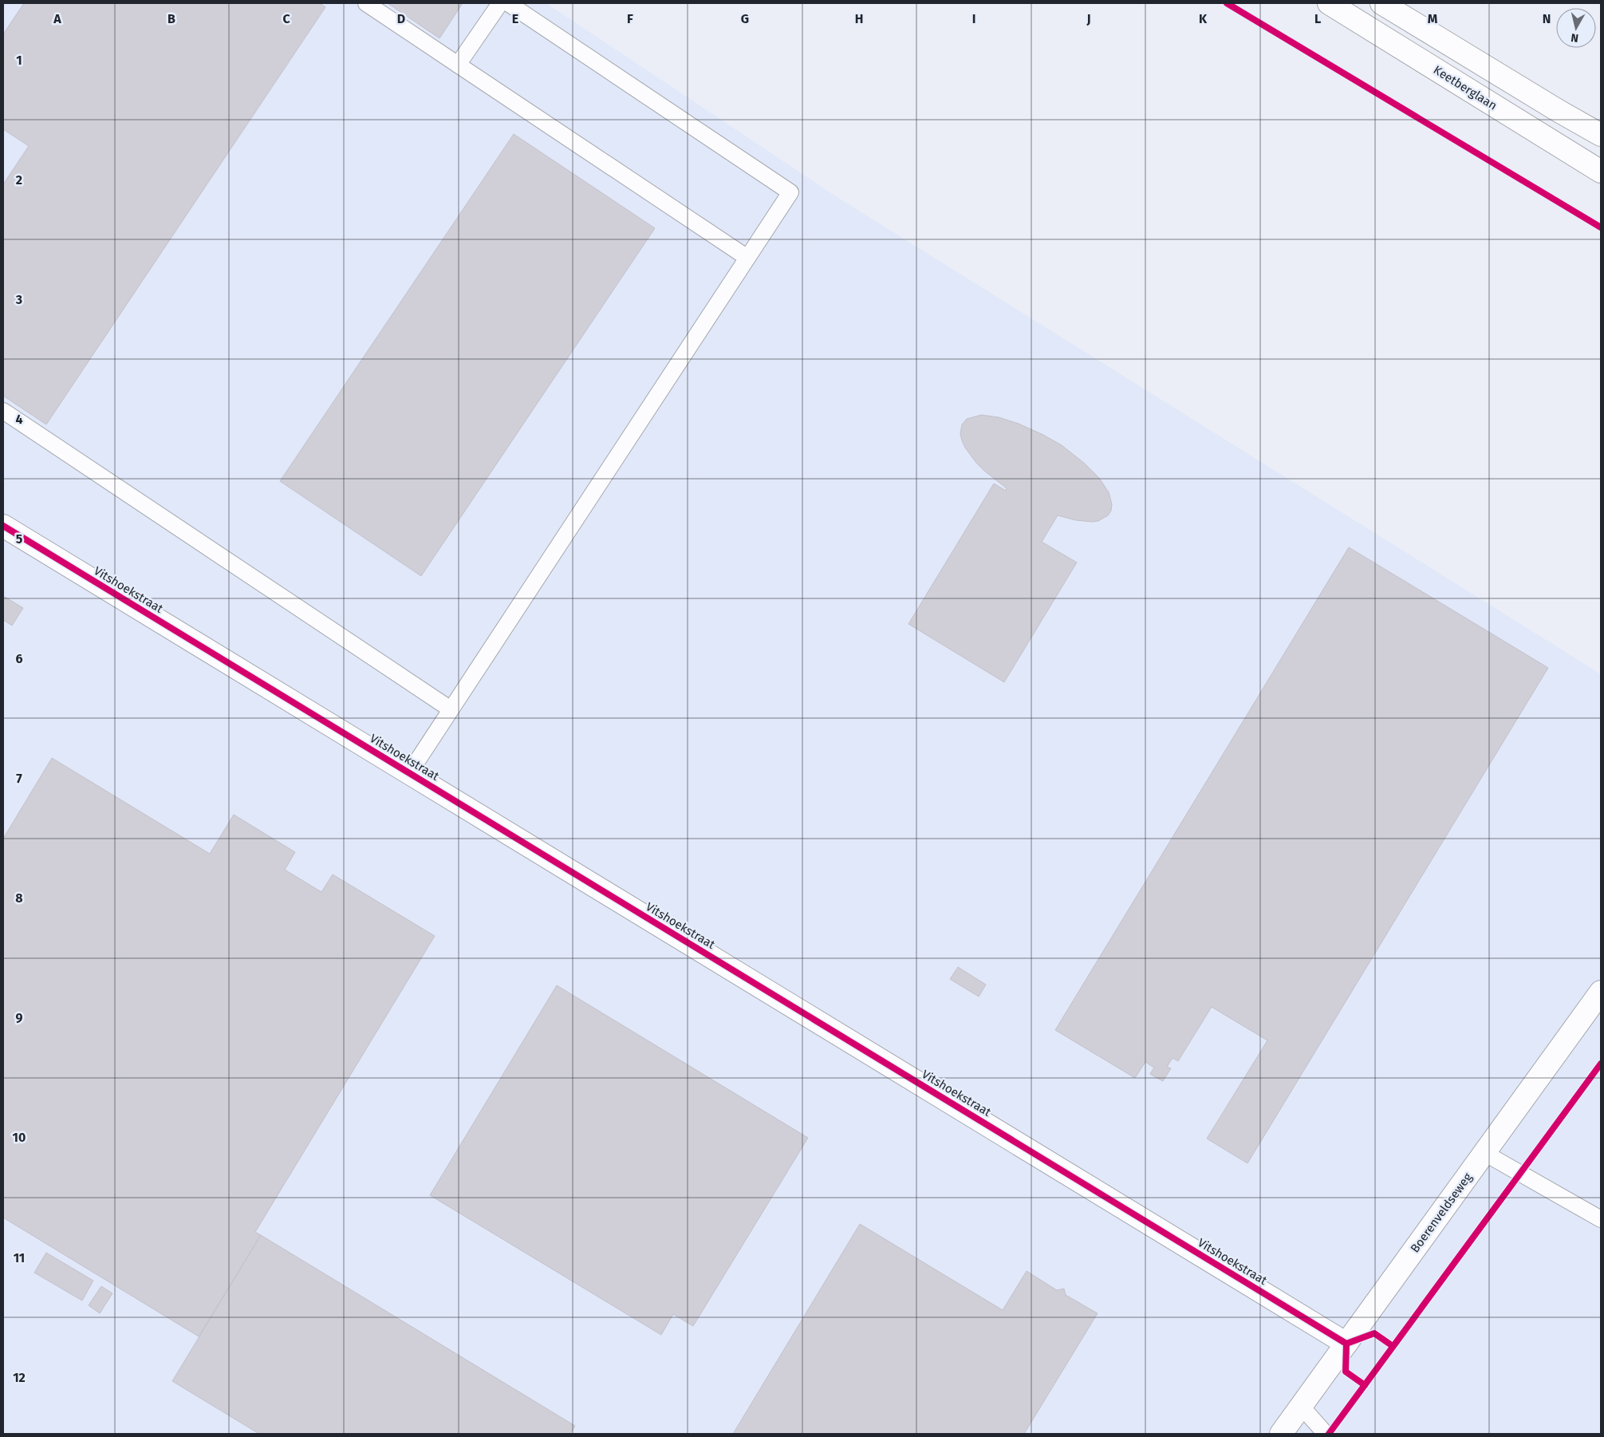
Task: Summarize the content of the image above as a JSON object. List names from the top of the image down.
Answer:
{
  "streets": {
    "street": ["Keetberglaan", "Vitshoekstraat", "Boerenveldseweg"]
  },
  "crossings": [
    ["Vitshoekstraat", "Boerenveldseweg"]
  ],
  "north": "bottom",
  "grid": {
    "columns": [
      "A",
      "B",
      "C",
      "D",
      "E",
      "F",
      "G",
      "H",
      "I",
      "J",
      "K",
      "L",
      "M",
      "N"
    ],
    "rows": [
      "1",
      "2",
      "3",
      "4",
      "5",
      "6",
      "7",
      "8",
      "9",
      "10",
      "11",
      "12"
    ]
  }
}
